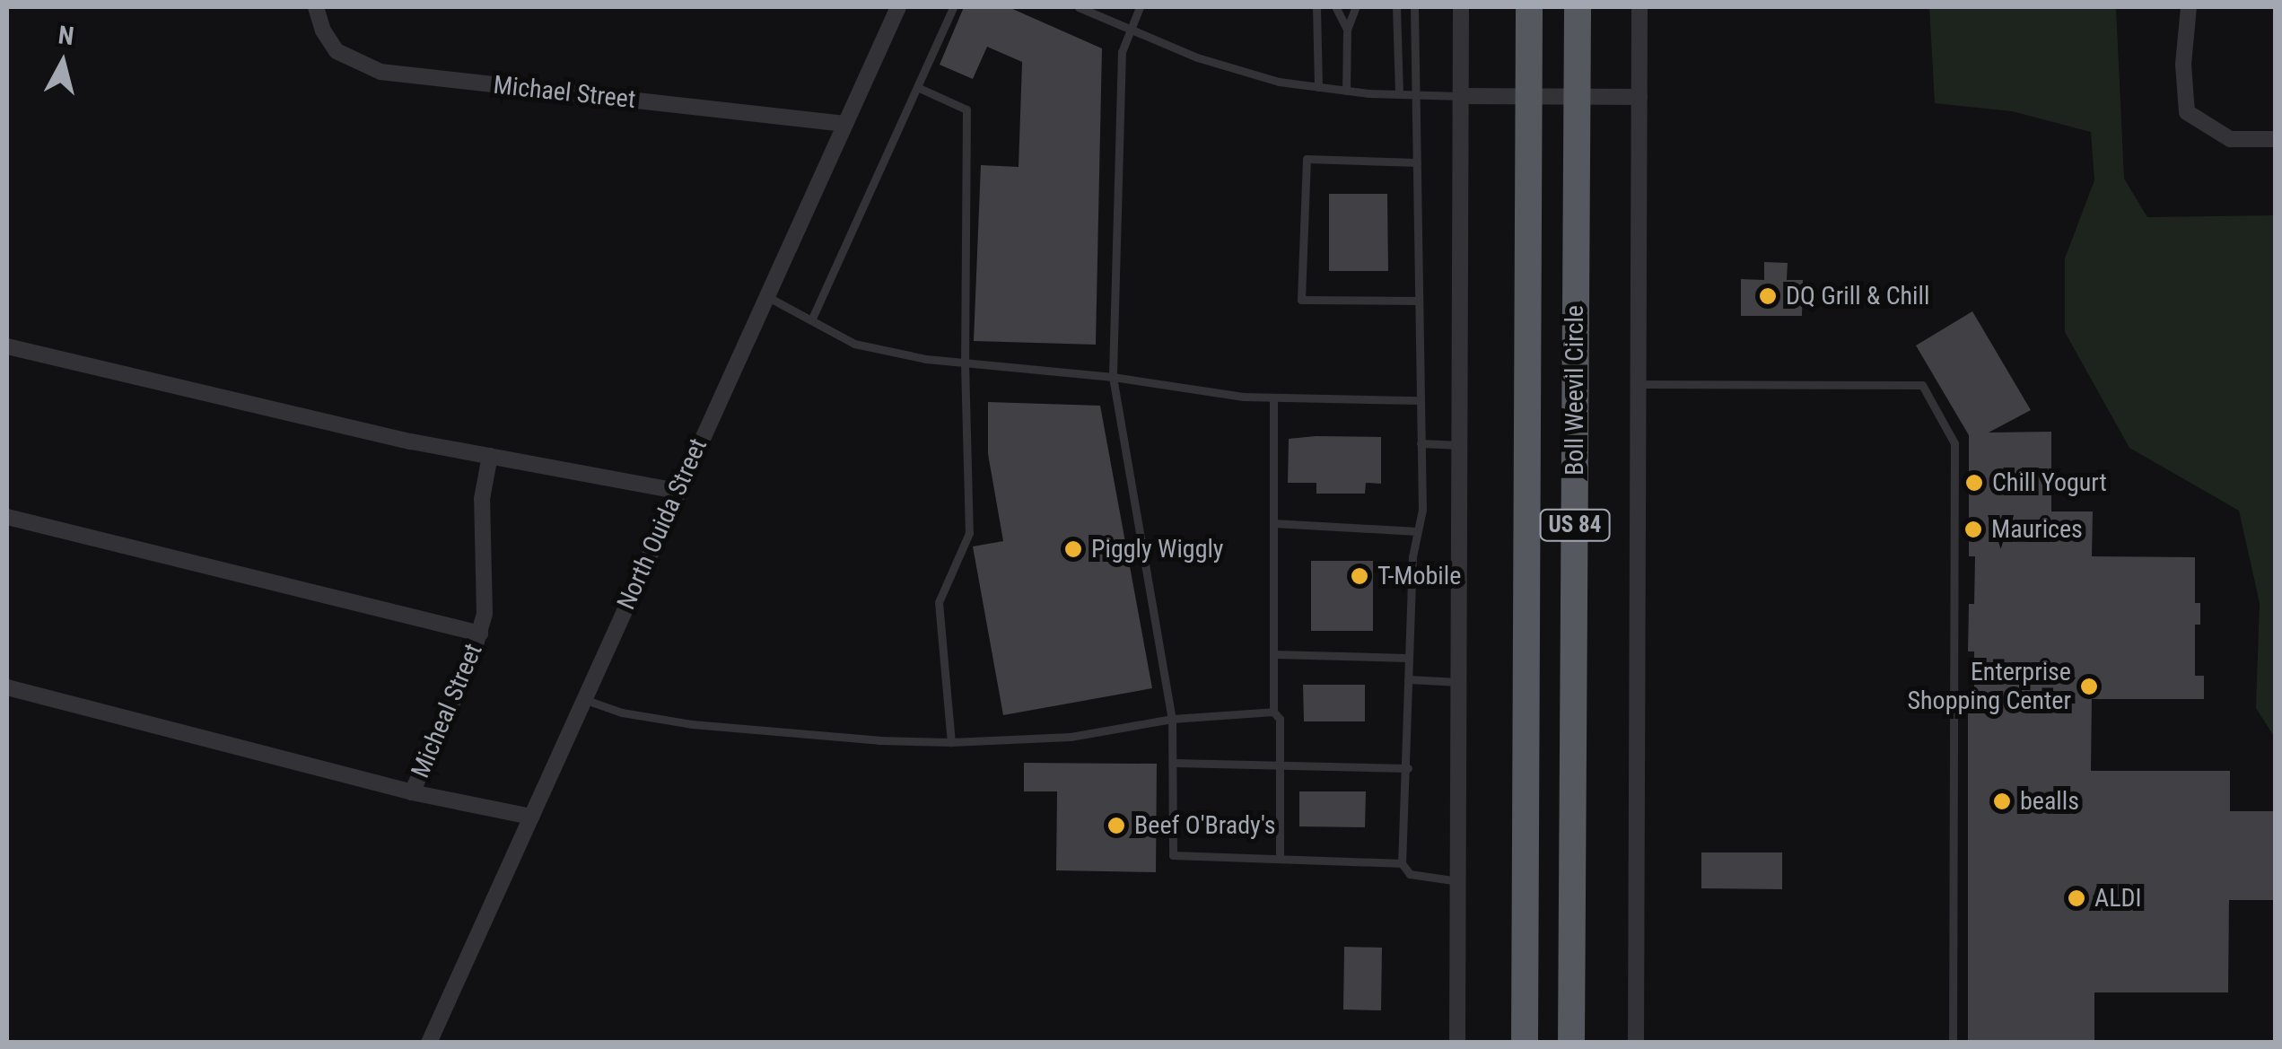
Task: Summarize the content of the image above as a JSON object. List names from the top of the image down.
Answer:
{
  "streets": {
    "highway": ["Boll Weevil Circle", "US 84"],
    "street": ["Michael Street", "North Ouida Street", "Micheal Street"]
  },
  "crossings": [
    ["Michael Street", "North Ouida Street"],
    ["North Ouida Street", "Micheal Street"]
  ],
  "places": [
    "DQ Grill & Chill",
    "Chill Yogurt",
    "Maurices",
    "Piggly Wiggly",
    "T-Mobile",
    "Enterprise Shopping Center",
    "bealls",
    "Beef O'Brady's",
    "ALDI"
  ],
  "north": "top"
}
